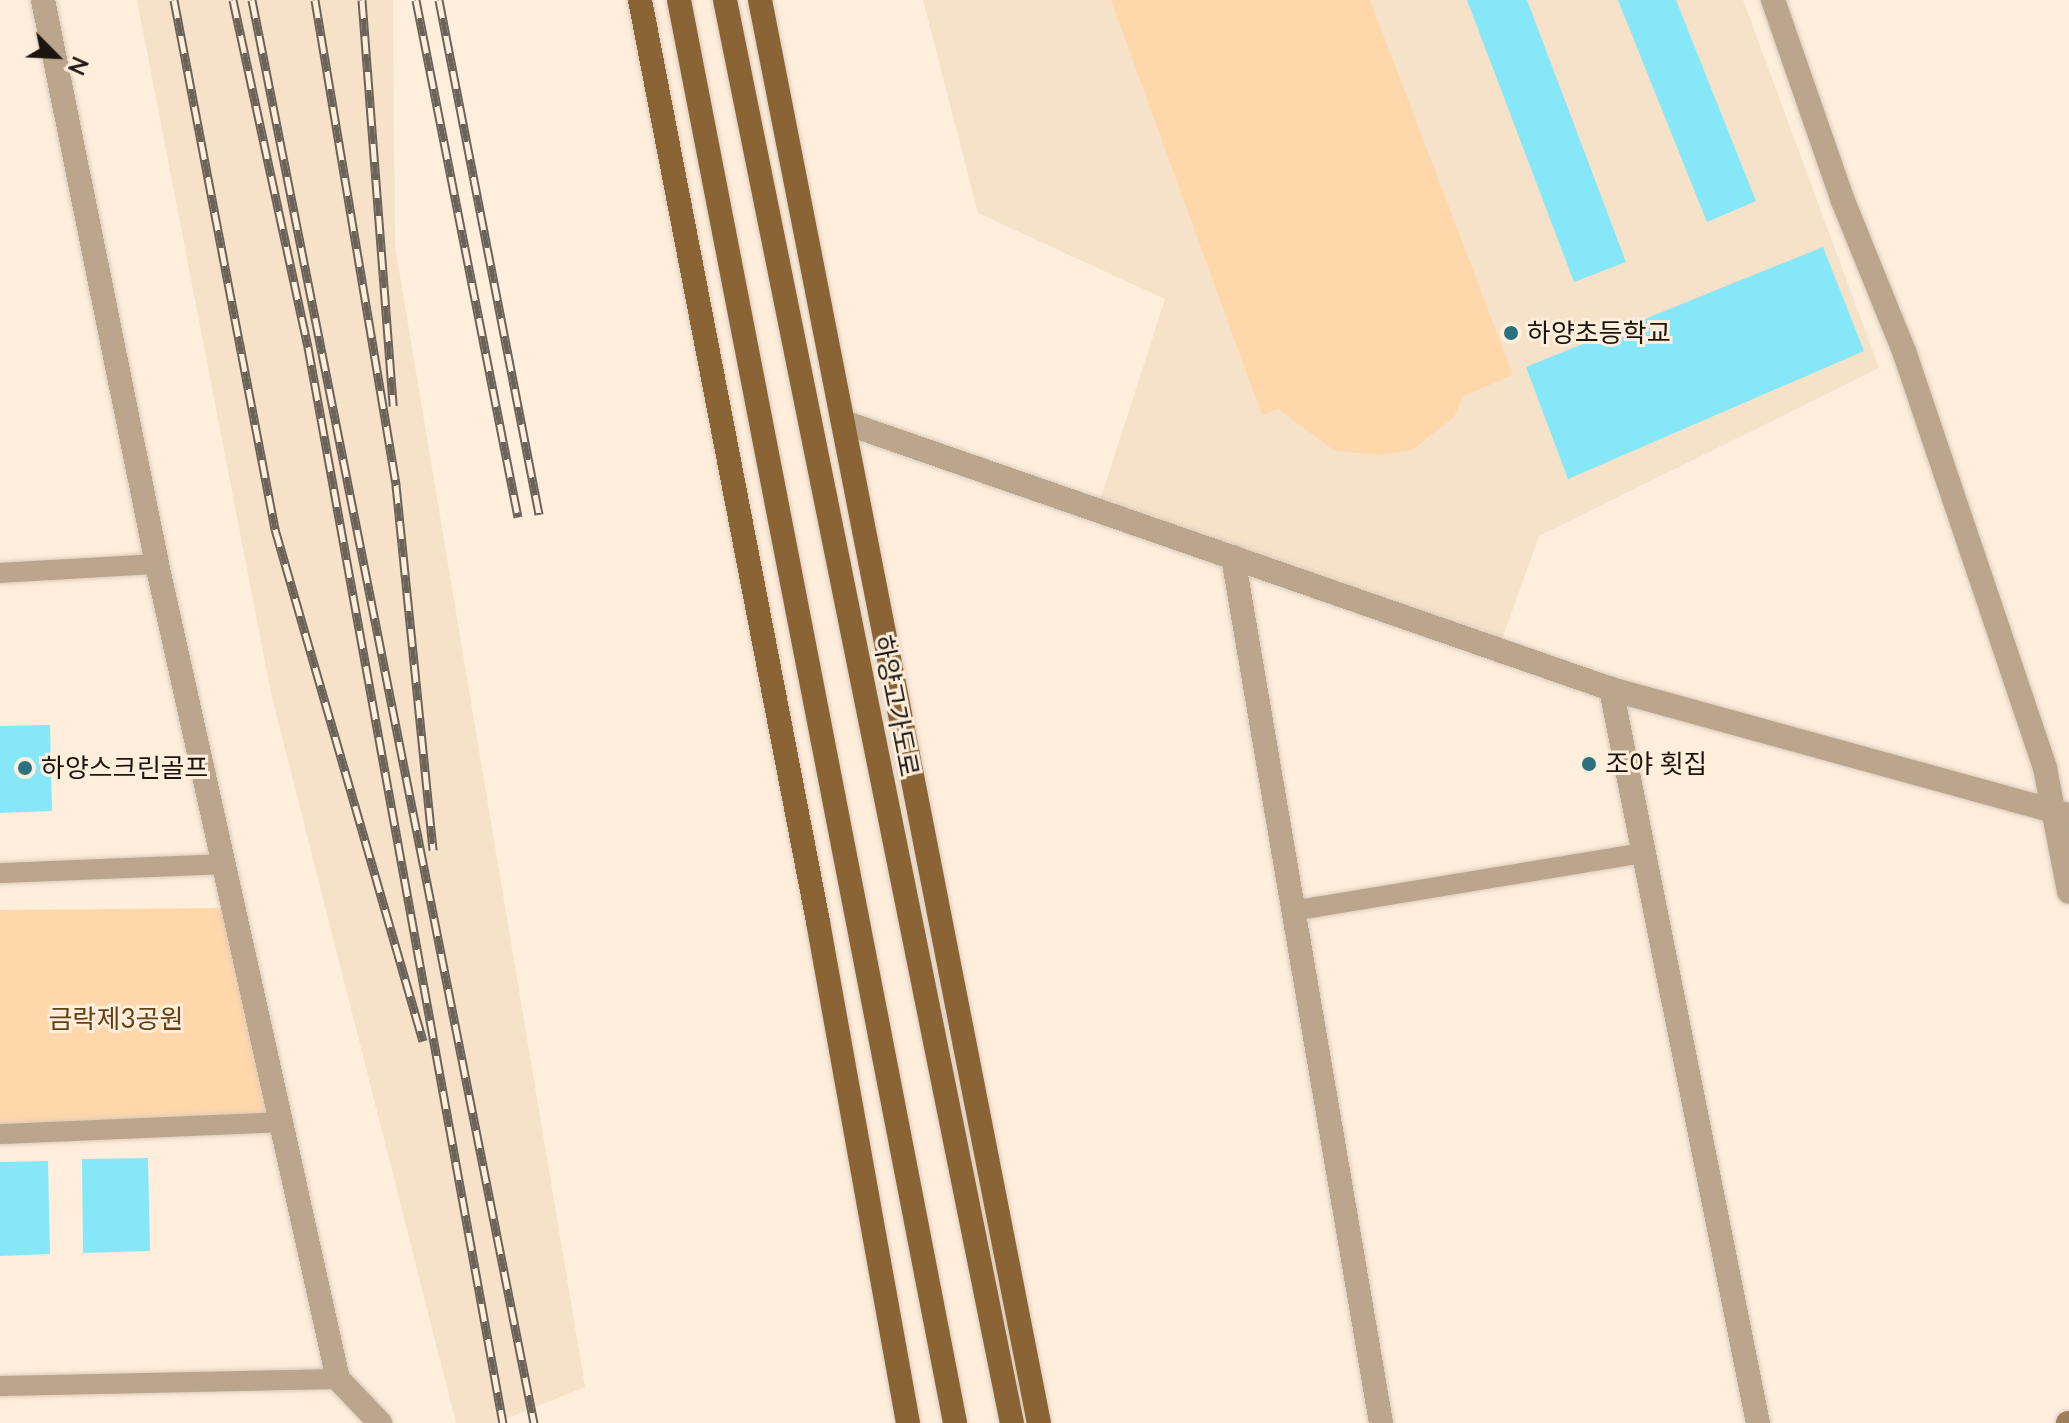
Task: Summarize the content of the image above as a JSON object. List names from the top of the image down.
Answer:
{
  "streets": {
    "main road": ["하양고가도로"]
  },
  "parks": ["금락제3공원"],
  "places": ["하양초등학교", "조야 횟집", "하양스크린골프"],
  "north": "bottom right"
}
